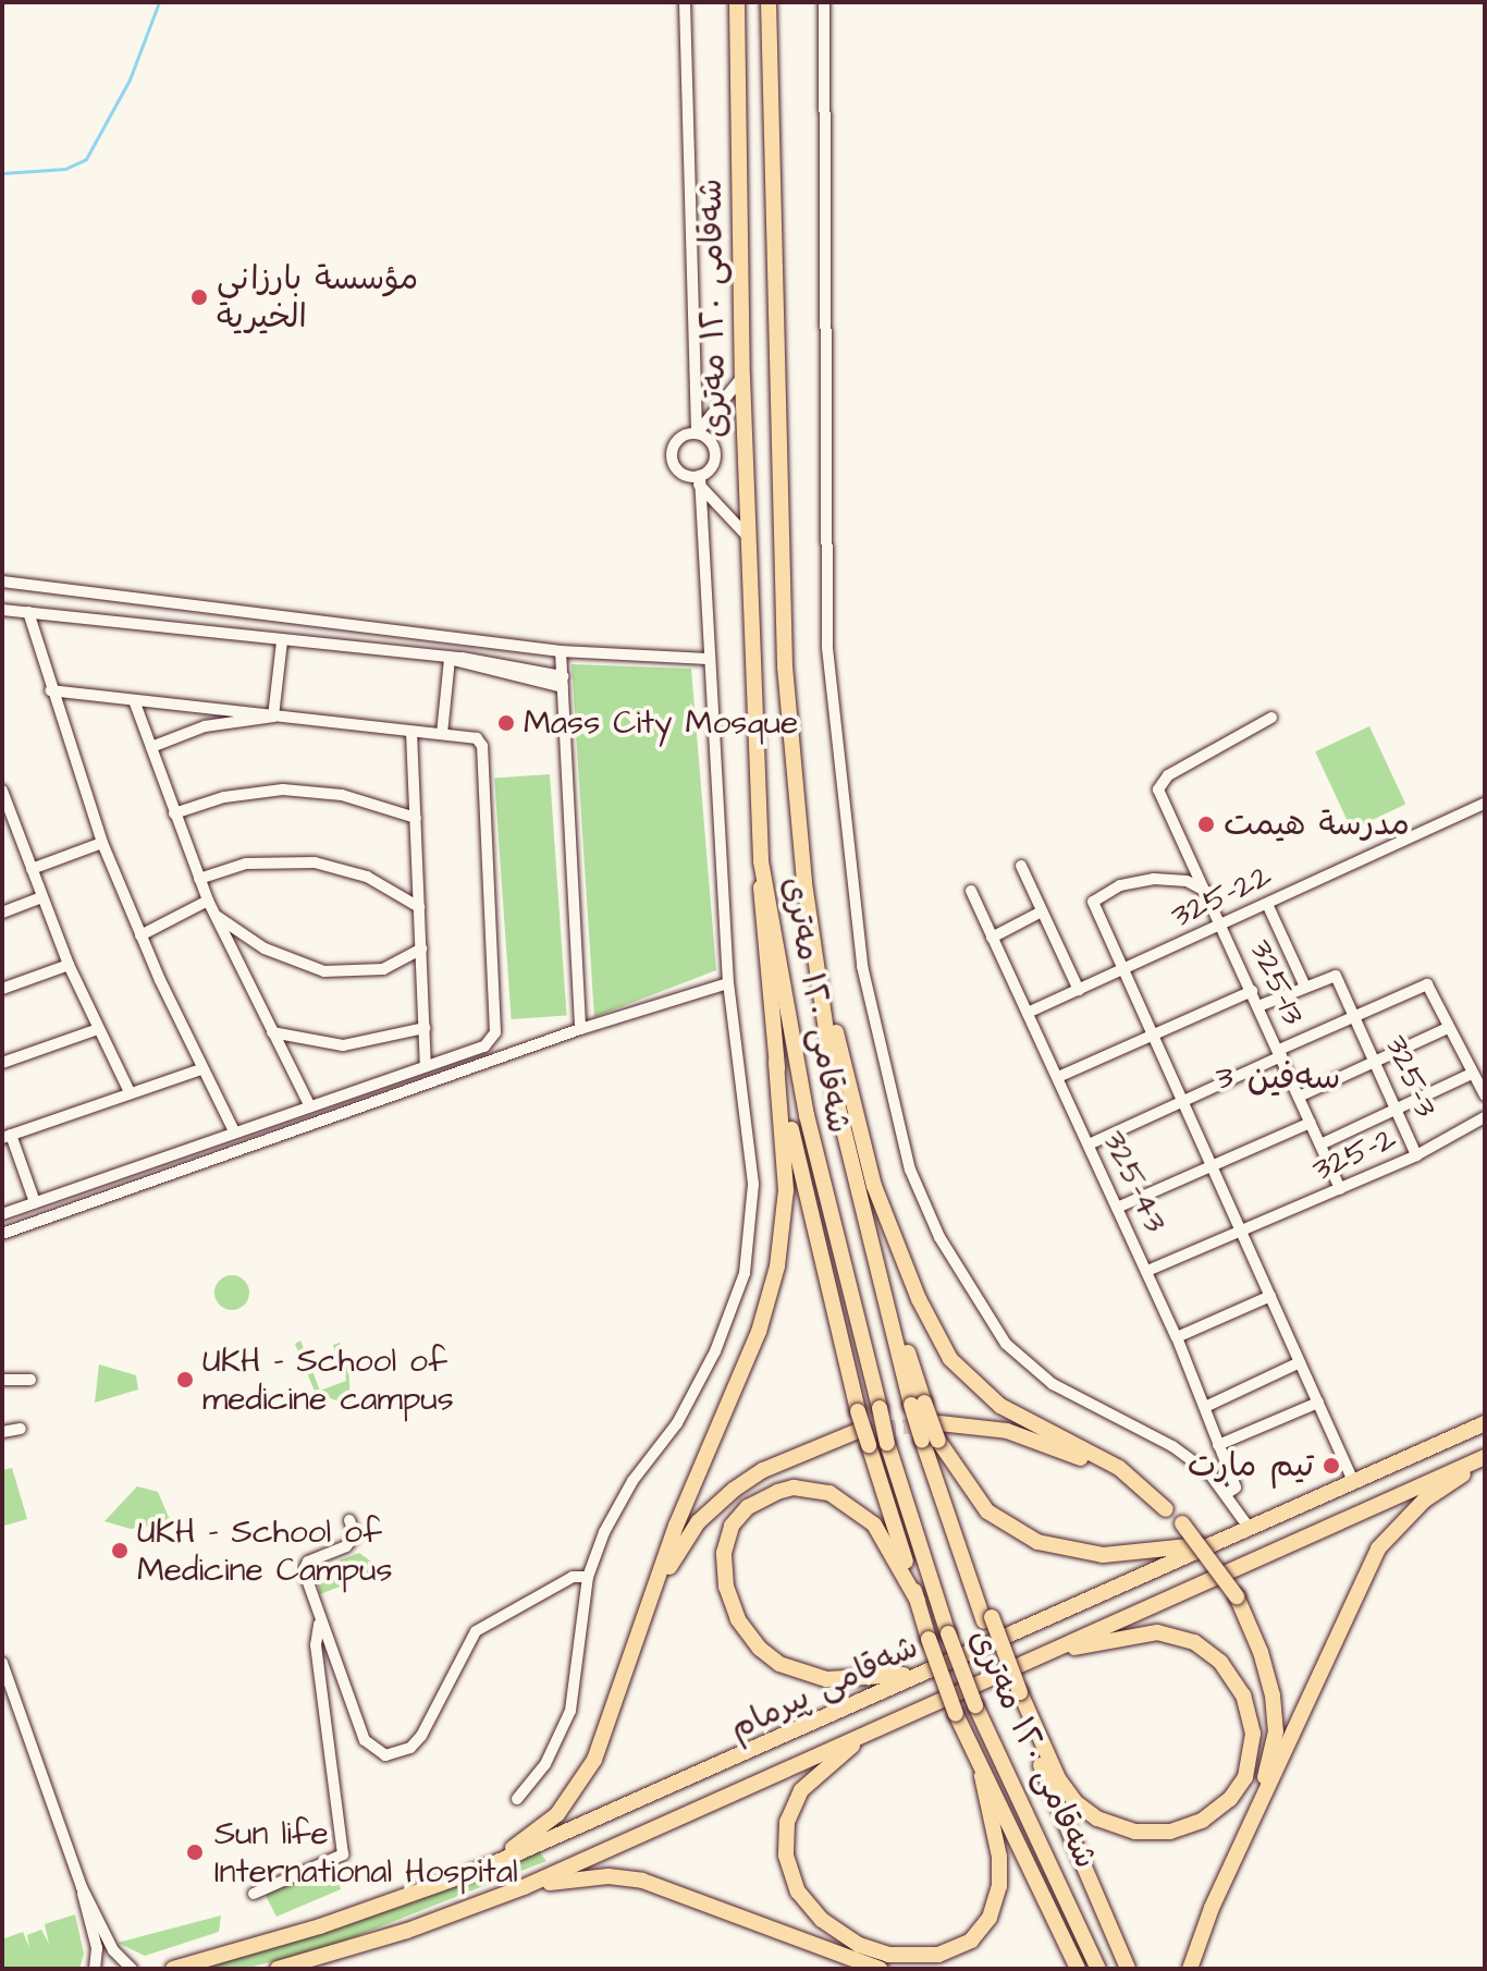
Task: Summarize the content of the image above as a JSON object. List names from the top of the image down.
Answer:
{
  "streets": {
    "highway": ["شەقامی ١٢٠ مەتری", "شەقامی پیرمام"],
    "street": [
      "325-22",
      "325-13",
      "325-3",
      "325-2",
      "325-43"
    ]
  },
  "crossings": [
    ["325-22", "325-13"],
    ["325-22", "325-43"],
    ["325-13", "325-2"],
    ["325-3", "325-2"],
    ["325-2", "325-43"]
  ],
  "districts": ["سەفین 3"],
  "places": [
    "مؤسسة بارزانی الخیریة",
    "Mass City Mosque",
    "مدرسة هيمت",
    "UKH - School of medicine campus",
    "تيم مارت",
    "UKH - School of Medicine Campus",
    "Sun life International Hospital"
  ]
}
